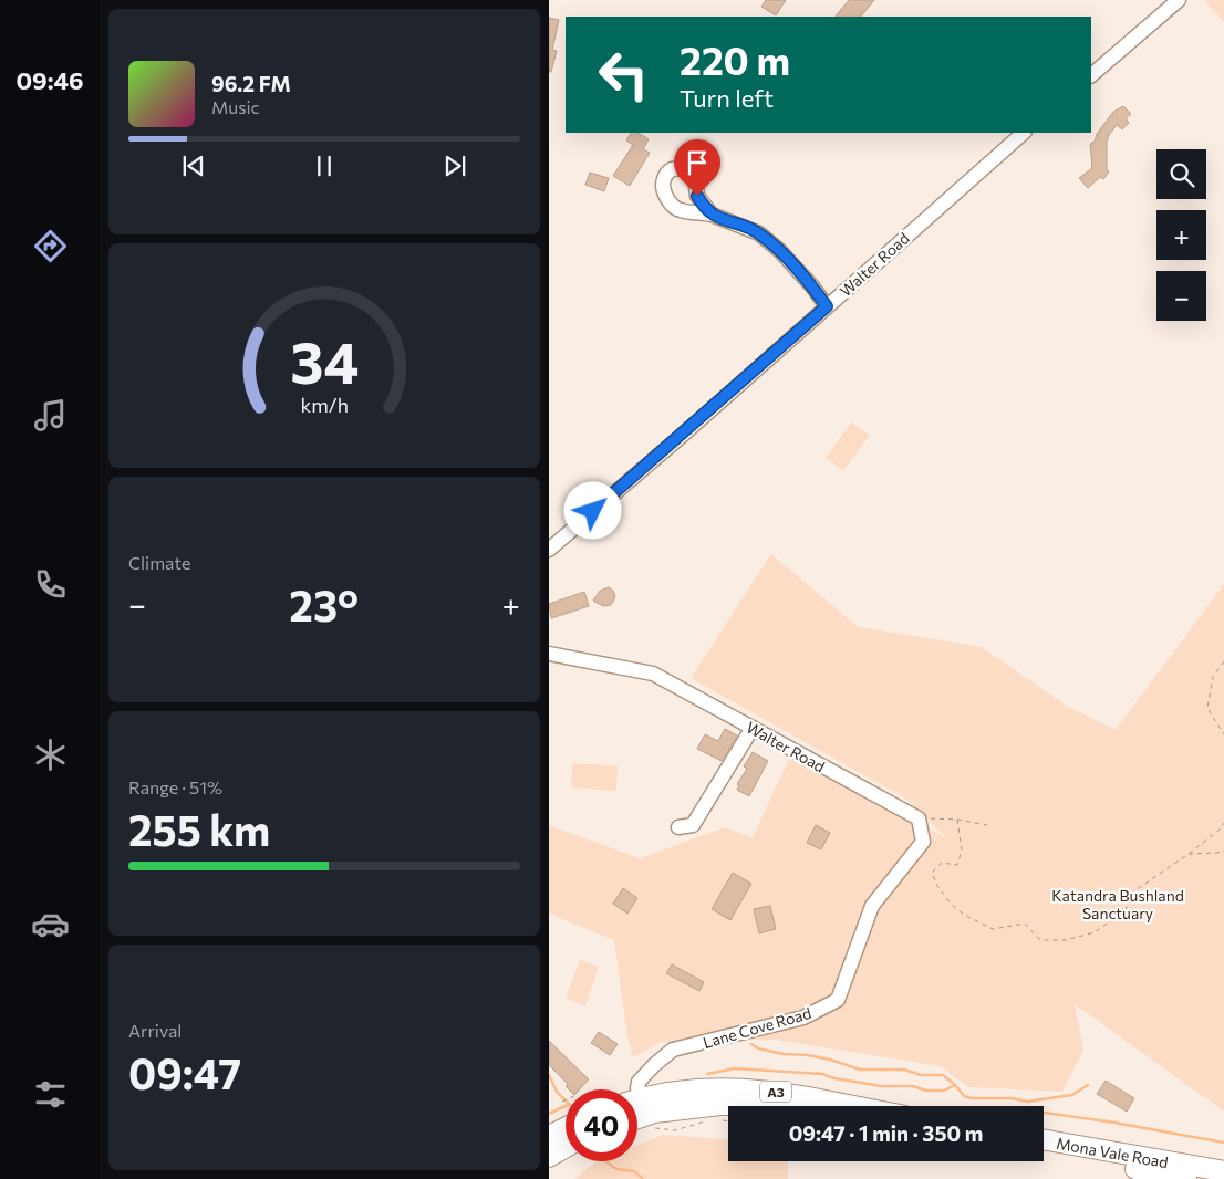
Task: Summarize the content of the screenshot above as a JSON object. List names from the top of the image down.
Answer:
{
  "streets": {
    "highway": ["A3", "Mona Vale Road"],
    "street": ["Walter Road", "Lane Cove Road"]
  },
  "crossings": [
    ["Walter Road", "Lane Cove Road"],
    ["Lane Cove Road", "A3"]
  ],
  "parks": ["Katandra Bushland Sanctuary"],
  "page": {
    "tabs": "09:46",
    "turn": ["220 m", "Turn left"],
    "song": ["96.2 FM", "Music"],
    "map_buttons": ["+", "−"],
    "tile": [
      "Climate",
      ["Range · 51%", "255 km"],
      ["Arrival", "09:47"]
    ],
    "heat": ["−", "23°", "+"],
    "limit": "40",
    "trip": "09:47 · 1 min · 350 m",
    "gauge": ["34", "km/h"]
  }
}
